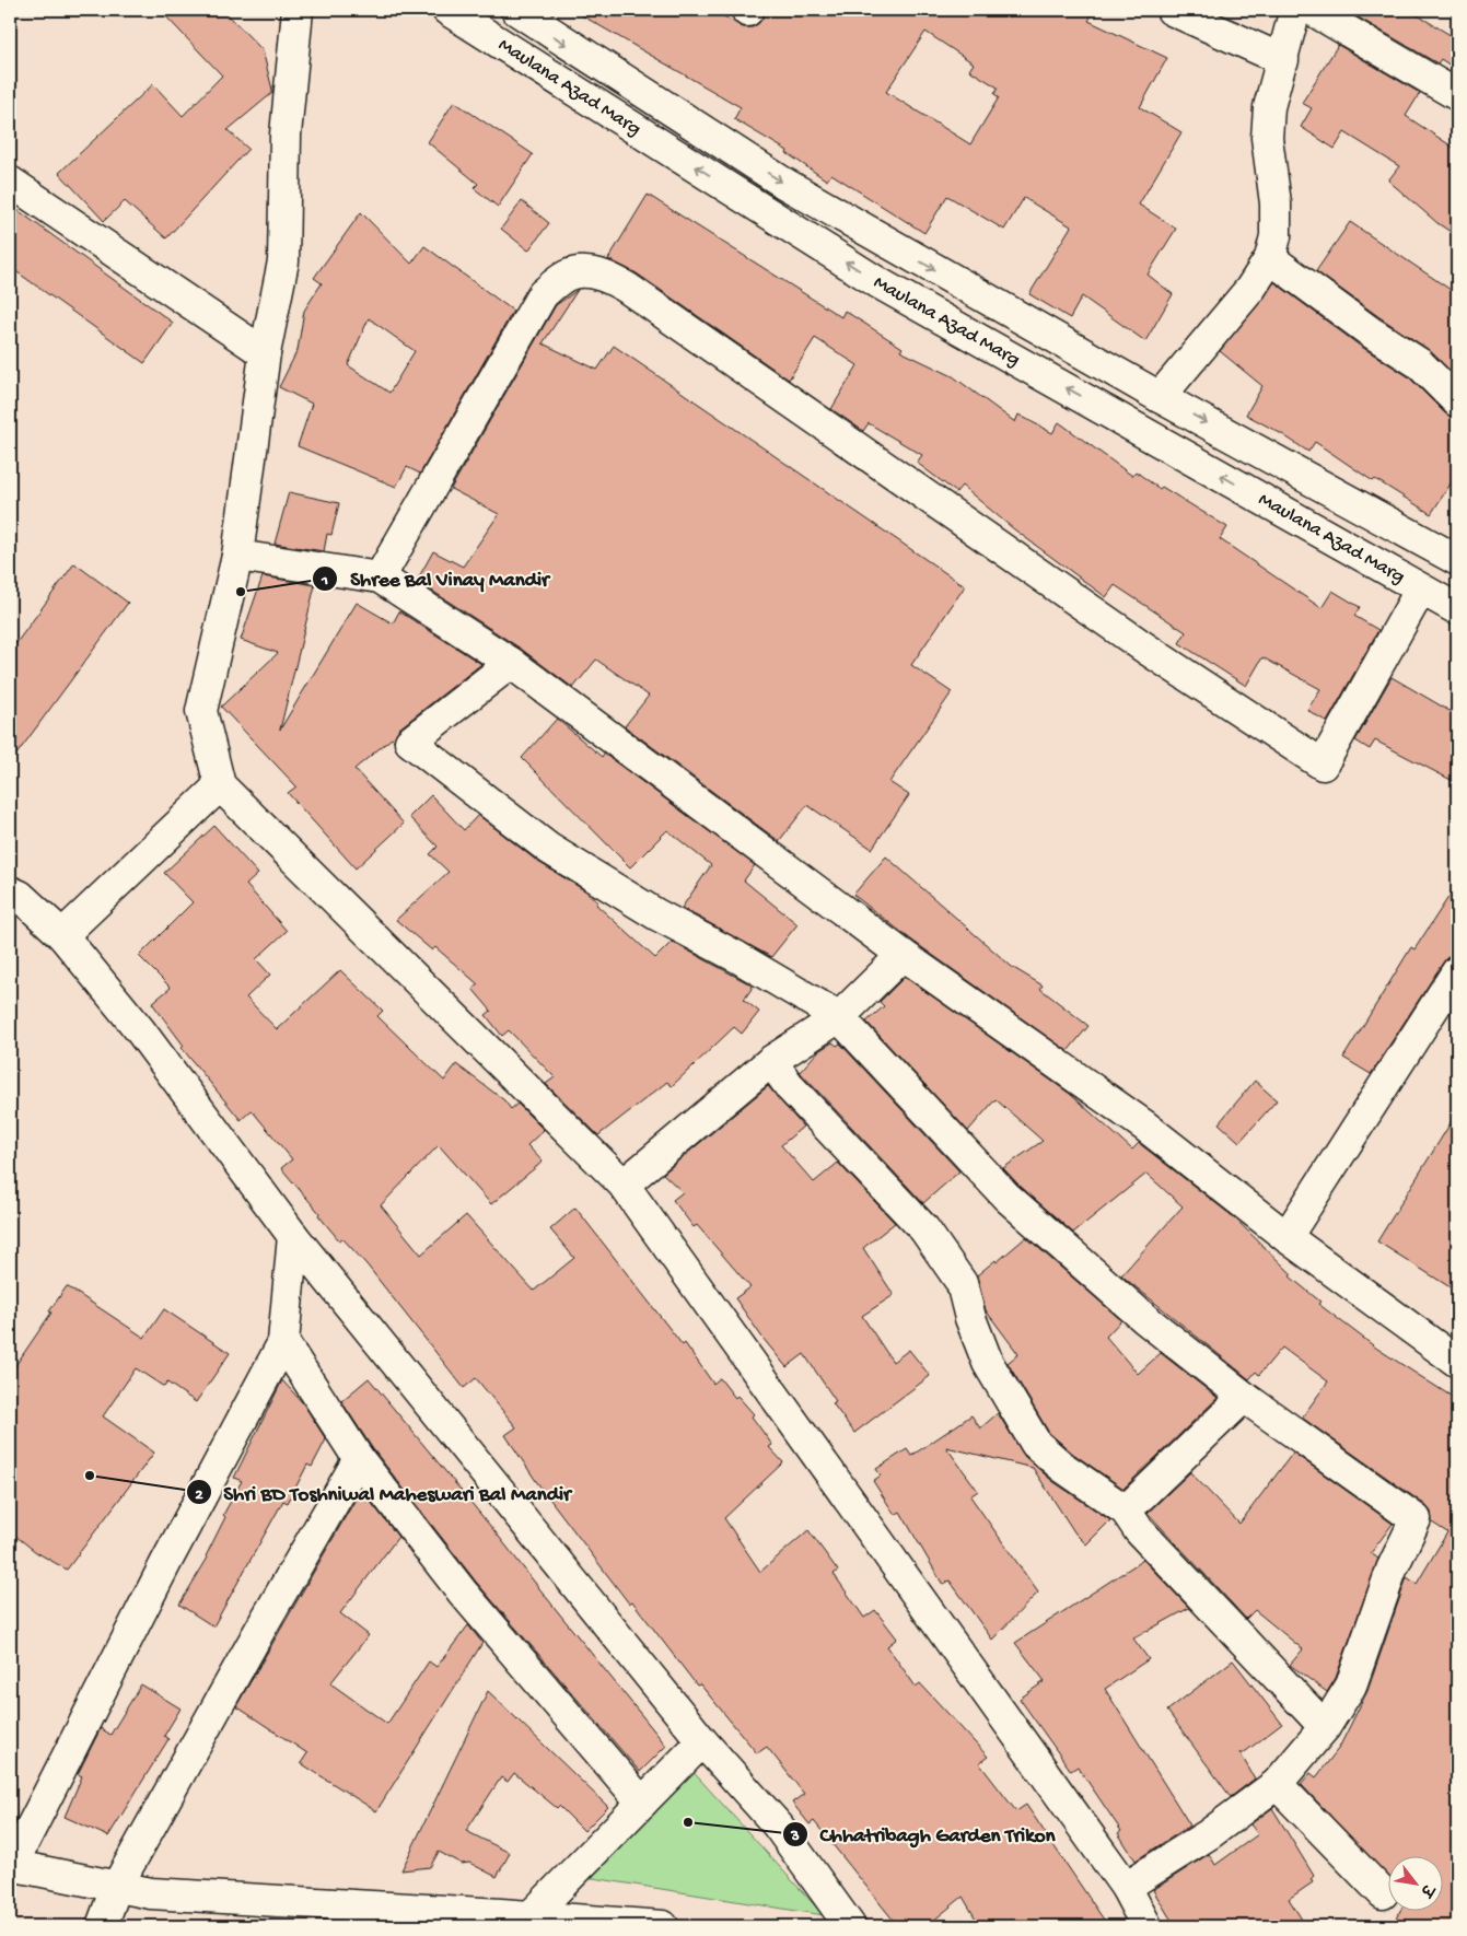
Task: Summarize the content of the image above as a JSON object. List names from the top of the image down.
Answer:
{
  "streets": {
    "street": ["Maulana Azad Marg"]
  },
  "places": ["Shree Bal Vinay Mandir", "Shri BD Toshniwal Maheswari Bal Mandir", "Chhatribagh Garden Trikon"],
  "north": "bottom right"
}
